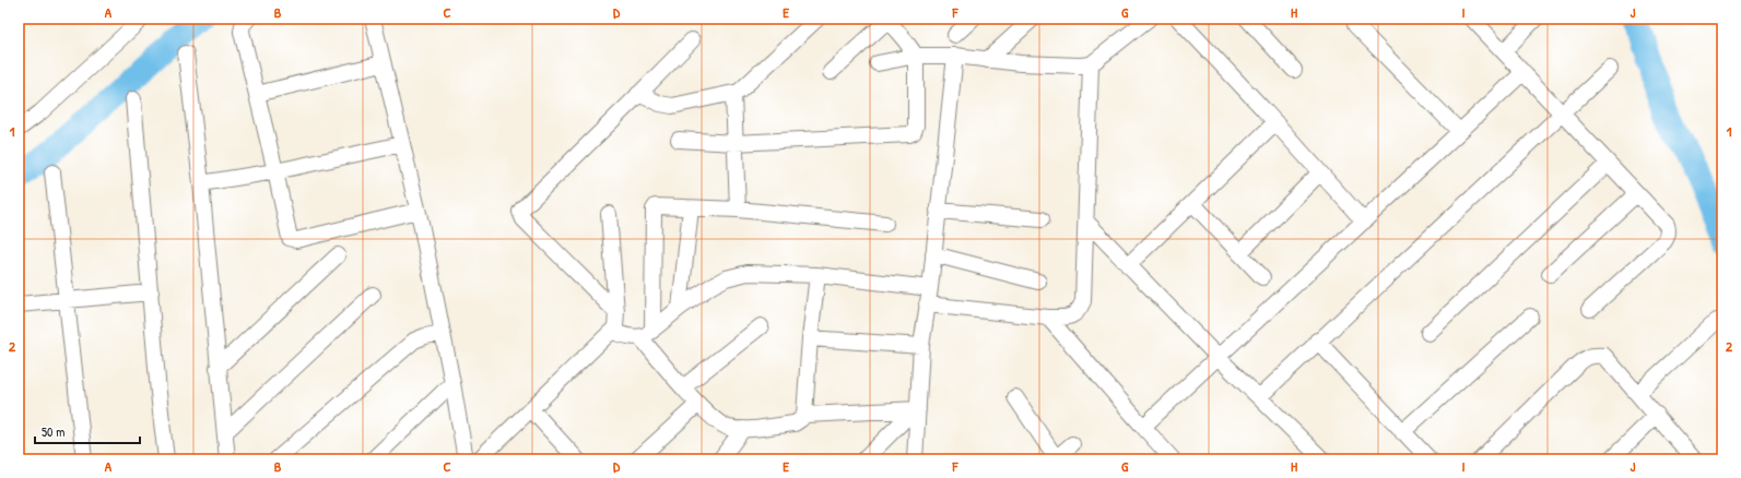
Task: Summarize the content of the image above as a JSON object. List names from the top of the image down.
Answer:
{
  "scale_bar": "50 m",
  "grid": {
    "columns": [
      "A",
      "B",
      "C",
      "D",
      "E",
      "F",
      "G",
      "H",
      "I",
      "J"
    ],
    "rows": ["1", "2"]
  }
}
